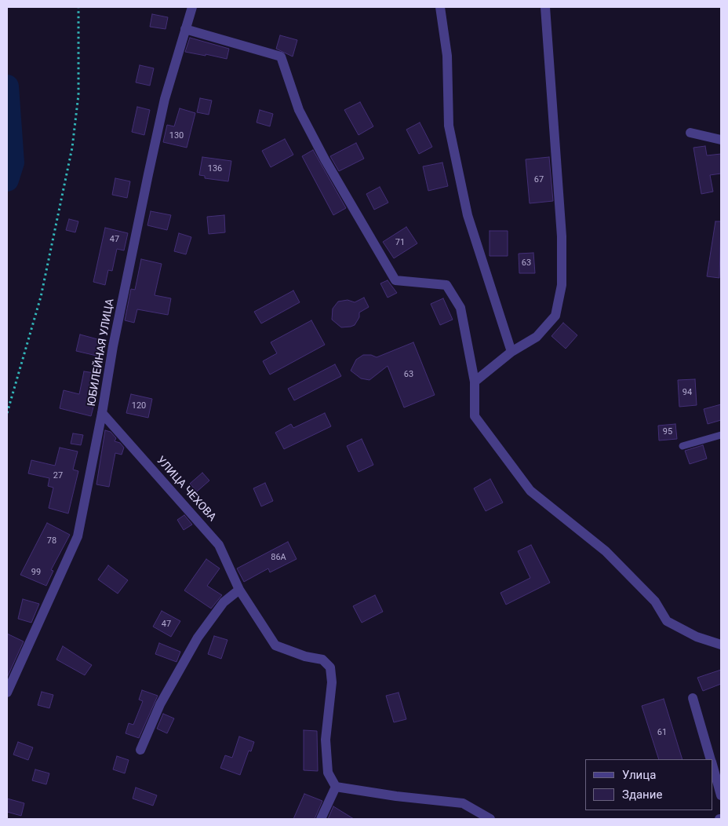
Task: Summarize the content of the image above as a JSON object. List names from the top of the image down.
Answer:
{
  "streets": {
    "street": ["ЮБИЛЕЙНАЯ УЛИЦА", "УЛИЦА ЧЕХОВА"]
  },
  "crossings": [
    ["ЮБИЛЕЙНАЯ УЛИЦА", "УЛИЦА ЧЕХОВА"]
  ],
  "house_numbers": [
    "130",
    "136",
    "67",
    "47",
    "71",
    "63",
    "63",
    "94",
    "120",
    "95",
    "27",
    "78",
    "86А",
    "99",
    "47",
    "61"
  ],
  "legend": ["Улица", "Здание"]
}
